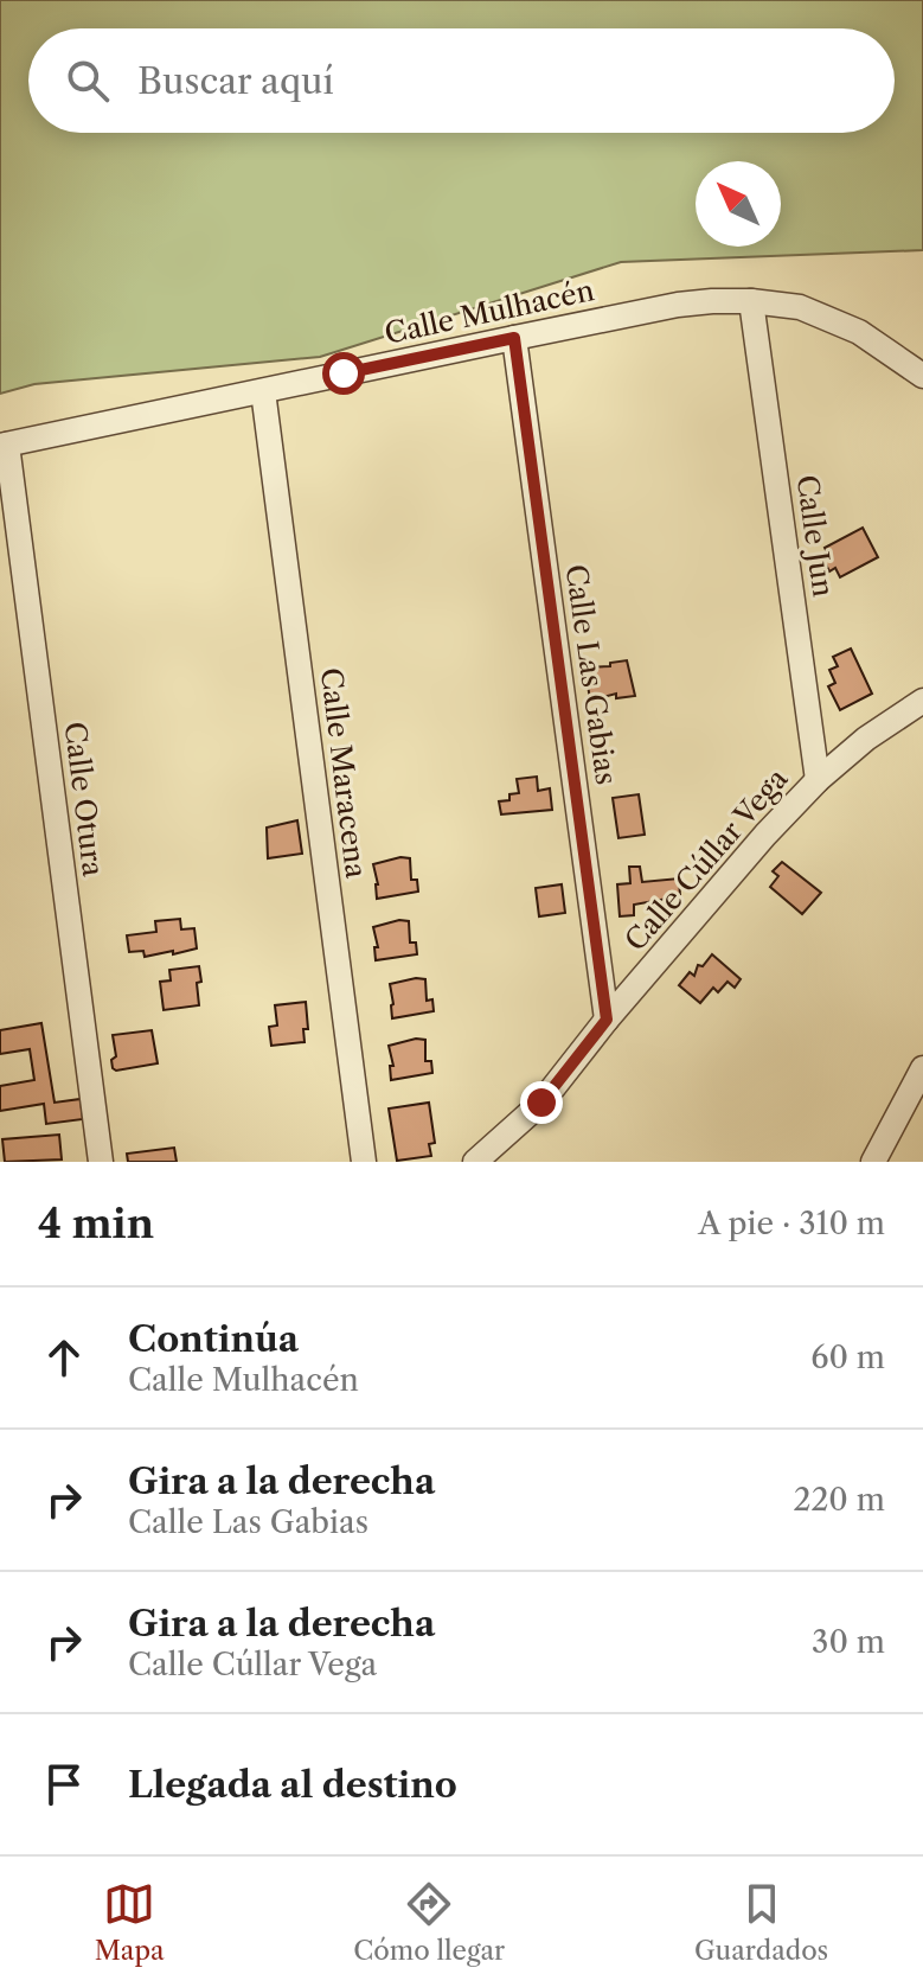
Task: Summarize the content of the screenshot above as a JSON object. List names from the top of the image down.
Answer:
{
  "streets": {
    "street": [
      "Calle Mulhacén",
      "Calle Jun",
      "Calle Las Gabias",
      "Calle Maracena",
      "Calle Otura",
      "Calle Cúllar Vega"
    ]
  },
  "crossings": [
    ["Calle Mulhacén", "Calle Jun"],
    ["Calle Mulhacén", "Calle Las Gabias"],
    ["Calle Mulhacén", "Calle Maracena"],
    ["Calle Mulhacén", "Calle Otura"],
    ["Calle Jun", "Calle Cúllar Vega"],
    ["Calle Las Gabias", "Calle Cúllar Vega"]
  ],
  "north": "top left",
  "page": {
    "search": "Buscar aquí",
    "heading": ["4 min", "A pie · 310 m"],
    "list": [
      ["Continúa", "Calle Mulhacén", "60 m"],
      ["Gira a la derecha", "Calle Las Gabias", "220 m"],
      ["Gira a la derecha", "Calle Cúllar Vega", "30 m"],
      "Llegada al destino"
    ],
    "nav": ["Mapa", "Cómo llegar", "Guardados"]
  }
}
